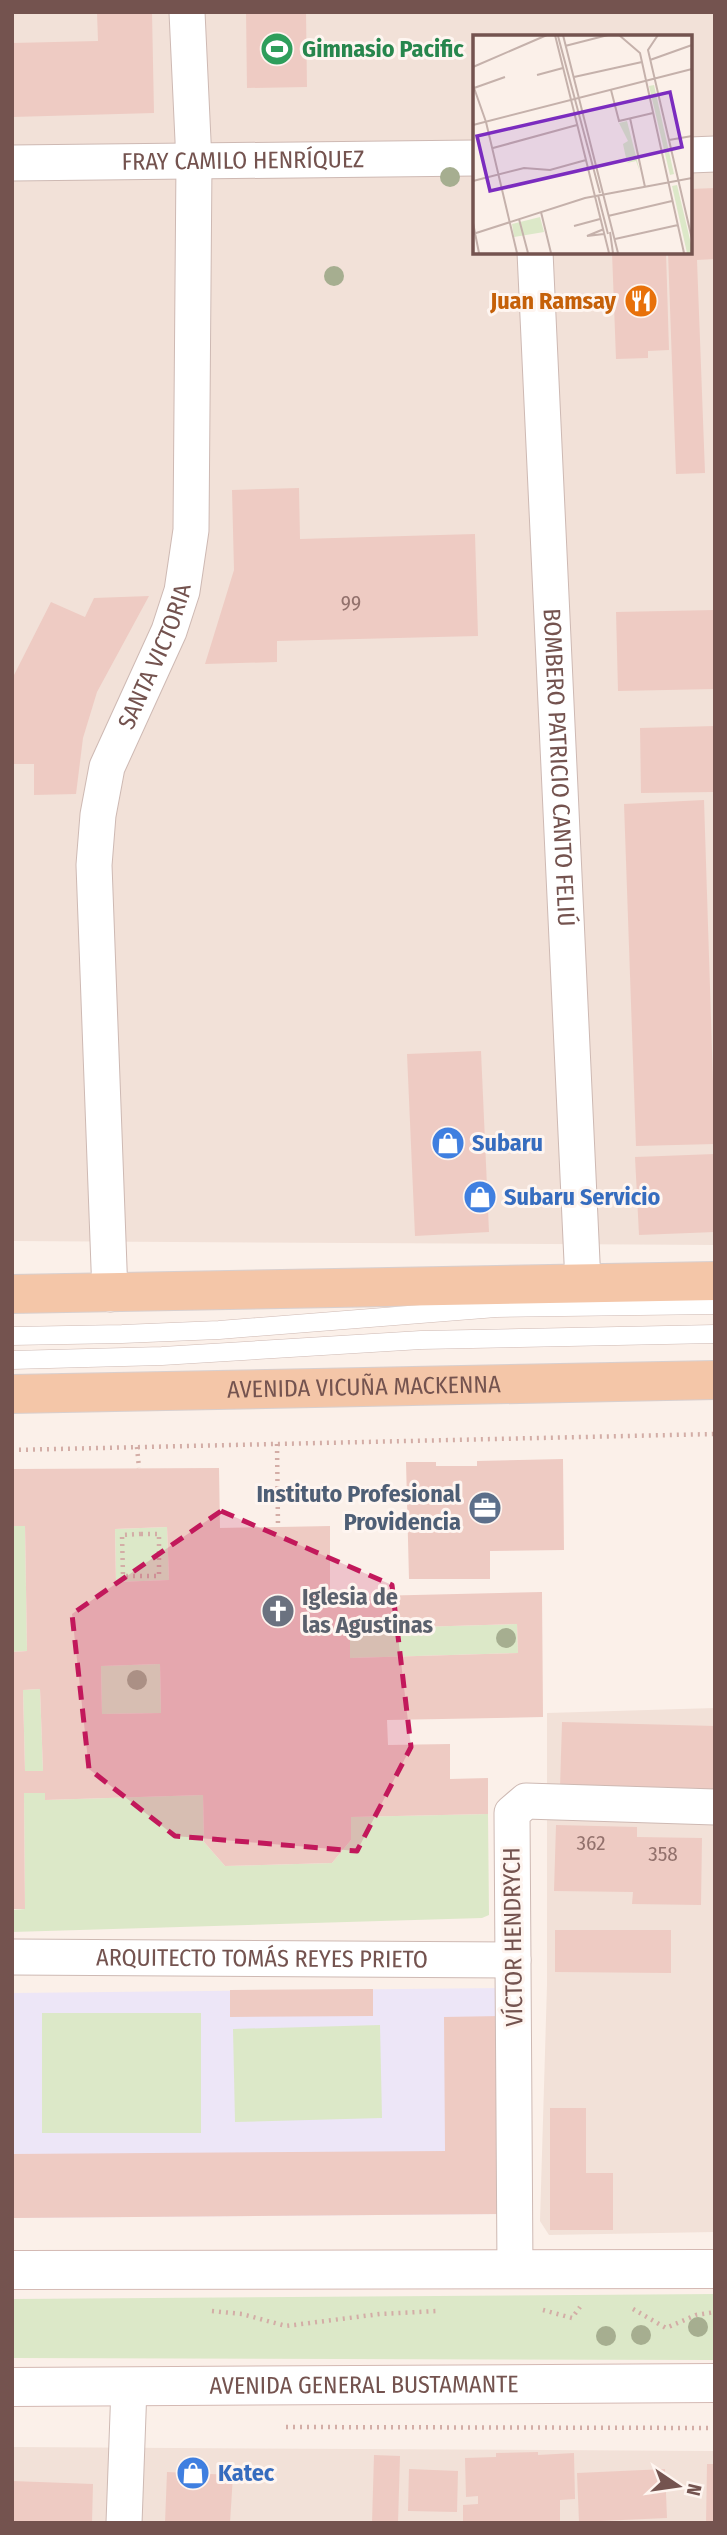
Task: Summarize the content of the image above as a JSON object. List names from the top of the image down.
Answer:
{
  "streets": {
    "main road": ["AVENIDA VICUÑA MACKENNA", "AVENIDA GENERAL BUSTAMANTE"],
    "street": [
      "FRAY CAMILO HENRÍQUEZ",
      "SANTA VICTORIA",
      "BOMBERO PATRICIO CANTO FELIÚ",
      "VÍCTOR HENDRYCH",
      "ARQUITECTO TOMÁS REYES PRIETO"
    ]
  },
  "crossings": [
    ["FRAY CAMILO HENRÍQUEZ", "SANTA VICTORIA"],
    ["VÍCTOR HENDRYCH", "ARQUITECTO TOMÁS REYES PRIETO"]
  ],
  "places": {
    "sports": ["Gimnasio Pacific"],
    "restaurant": ["Juan Ramsay"],
    "shop": ["Subaru", "Subaru Servicio", "Katec"],
    "office": ["Instituto Profesional Providencia"],
    "church": ["Iglesia de las Agustinas"]
  },
  "house_numbers": ["99", "362", "358"],
  "north": "right"
}
